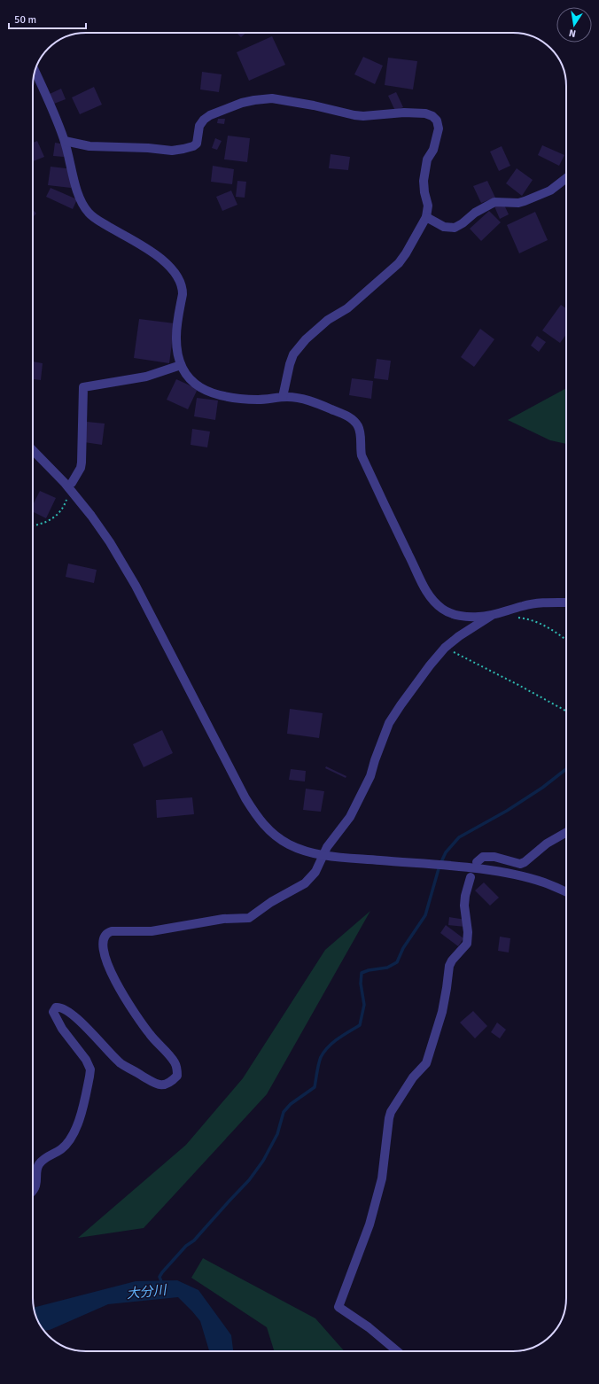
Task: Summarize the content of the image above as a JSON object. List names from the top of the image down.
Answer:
{
  "water": ["大分川"],
  "scale_bar": "50 m",
  "north": "bottom"
}
